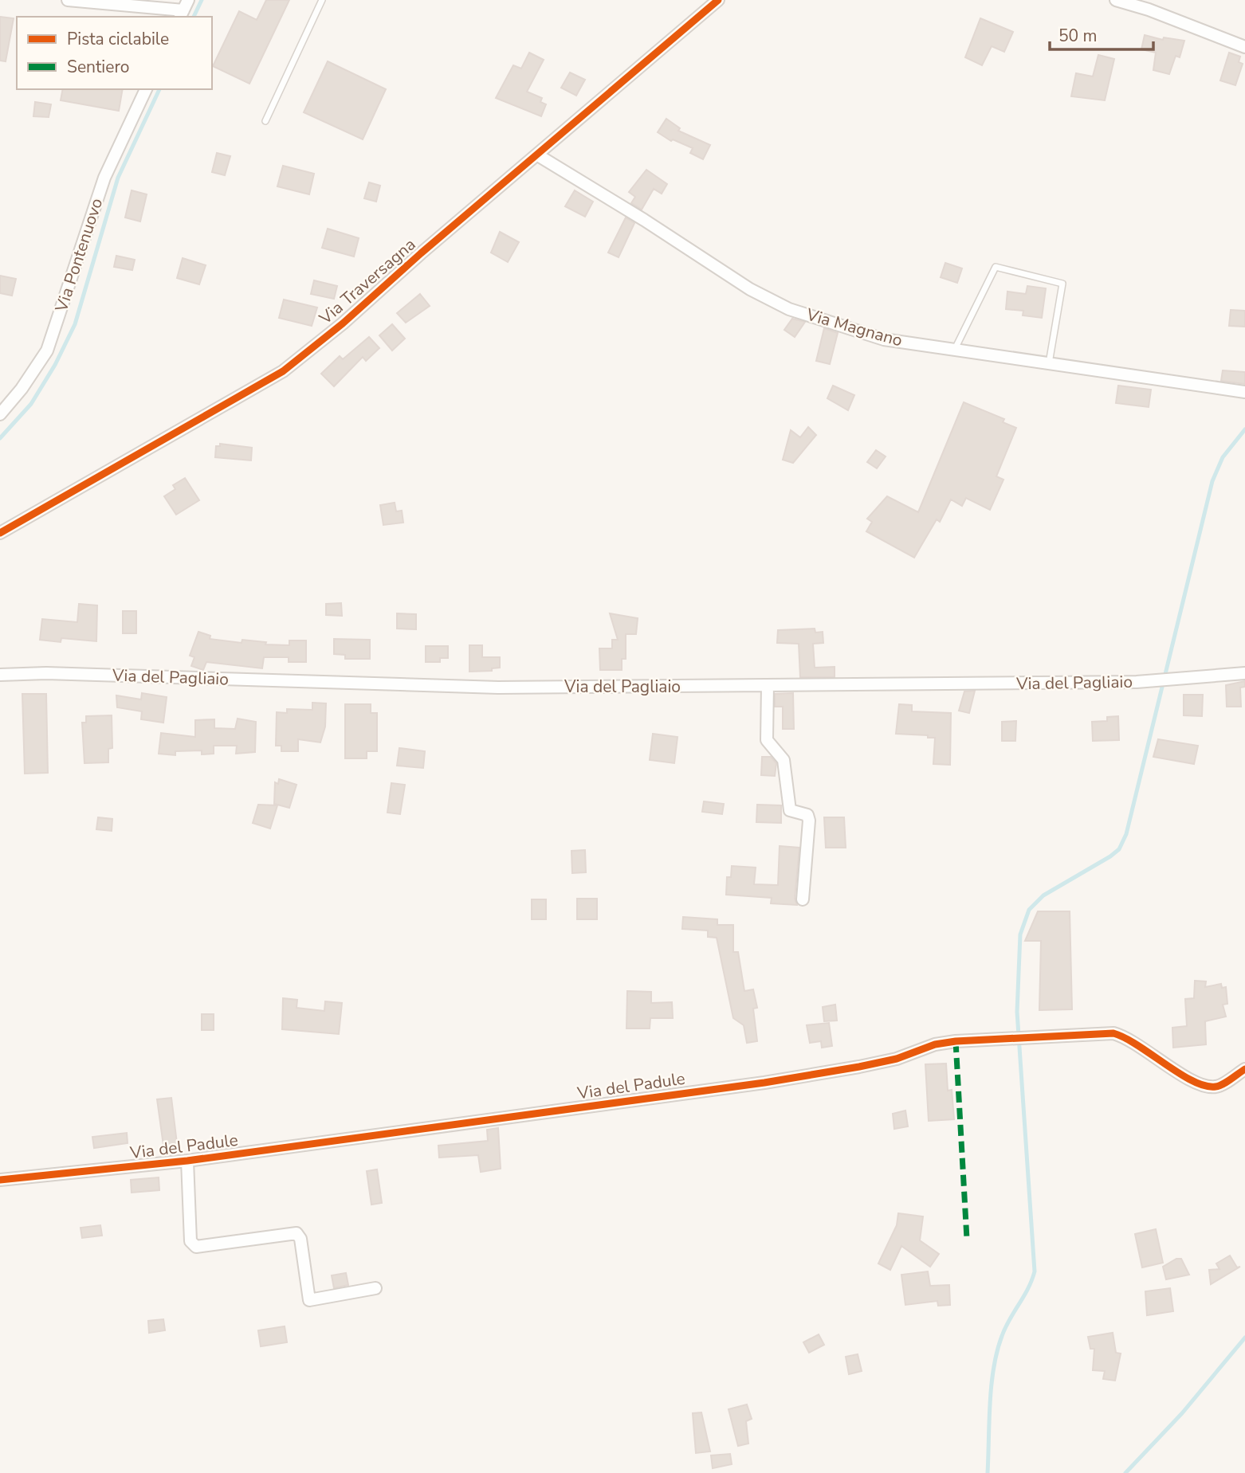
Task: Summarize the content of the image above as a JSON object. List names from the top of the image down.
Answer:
{
  "streets": {
    "street": [
      "Via Pontenuovo",
      "Via Traversagna",
      "Via Magnano",
      "Via del Pagliaio",
      "Via del Padule"
    ]
  },
  "crossings": [
    ["Via Traversagna", "Via Magnano"]
  ],
  "legend": ["Pista ciclabile", "Sentiero"],
  "scale_bar": "50 m"
}
